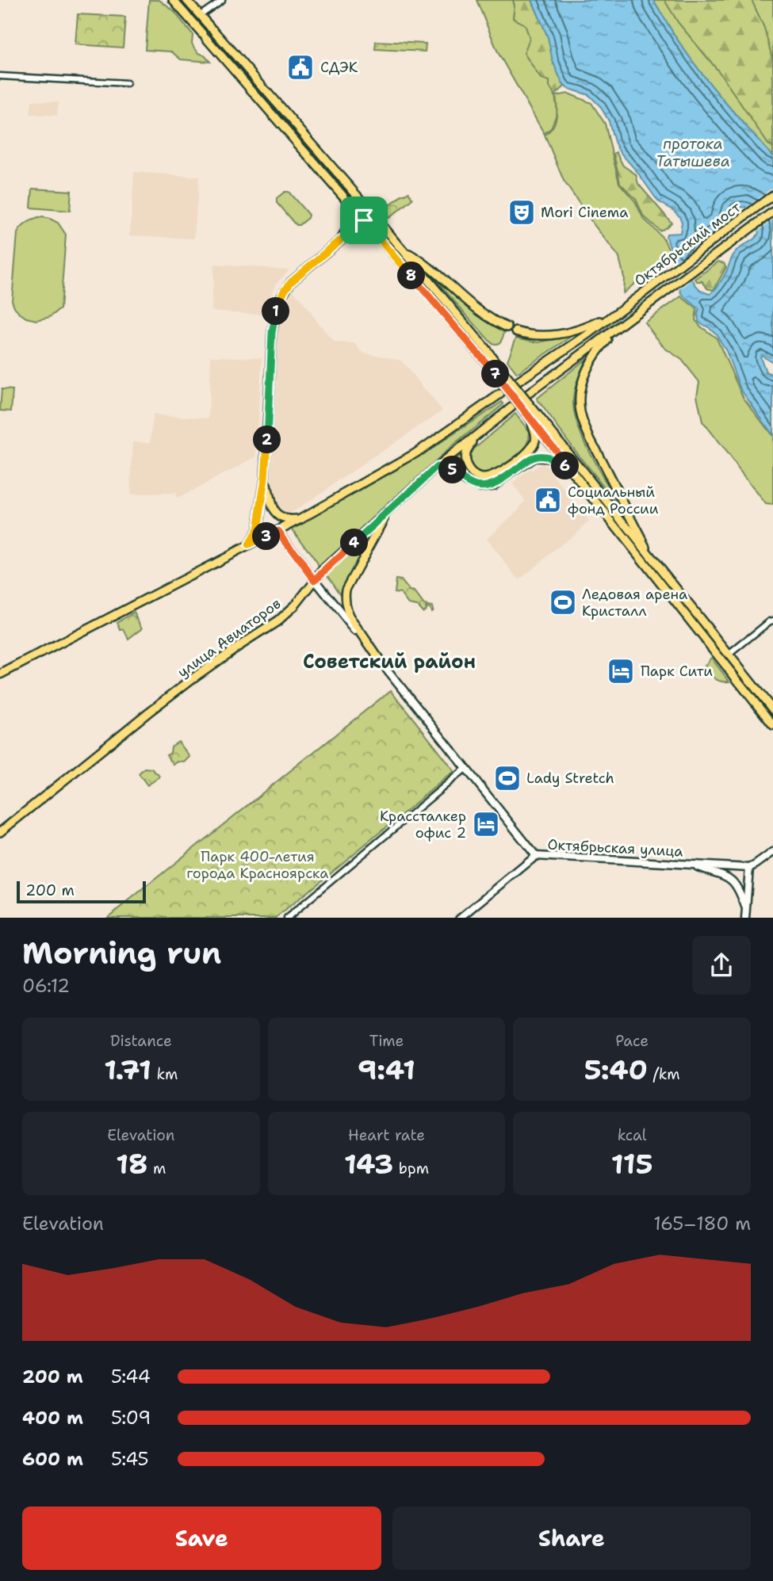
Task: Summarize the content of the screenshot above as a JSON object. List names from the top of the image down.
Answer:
{
  "streets": {
    "main road": ["Октябрьский мост", "улица Авиаторов"],
    "street": ["Октябрьская улица"]
  },
  "districts": ["Советский район"],
  "water": ["протока Татышева"],
  "parks": ["Парк 400-летия города Красноярска"],
  "places": {
    "public building": ["СДЭК", "Социальный фонд России"],
    "theatre": ["Mori Cinema"],
    "sports": ["Ледовая арена Кристалл", "Lady Stretch"],
    "hotel": ["Парк Сити", "Крассталкер офис 2"]
  },
  "scale_bar": "200 m",
  "page": {
    "pins": [
      "8",
      "1",
      "7",
      "2",
      "6",
      "5",
      "3",
      "4"
    ],
    "scale": "200 m",
    "heading": ["Morning run", "06:12"],
    "stats": [
      ["Distance", "1.71 km"],
      ["Time", "9:41"],
      ["Pace", "5:40 /km"],
      ["Elevation", "18 m"],
      ["Heart rate", "143 bpm"],
      ["kcal", "115"]
    ],
    "chart": ["Elevation", "165–180 m"],
    "list": [
      {
        "name": "200 m",
        "note": "5:44"
      },
      {
        "name": "400 m",
        "note": "5:09"
      },
      {
        "name": "600 m",
        "note": "5:45"
      }
    ],
    "buttons": ["Save", "Share"]
  }
}
